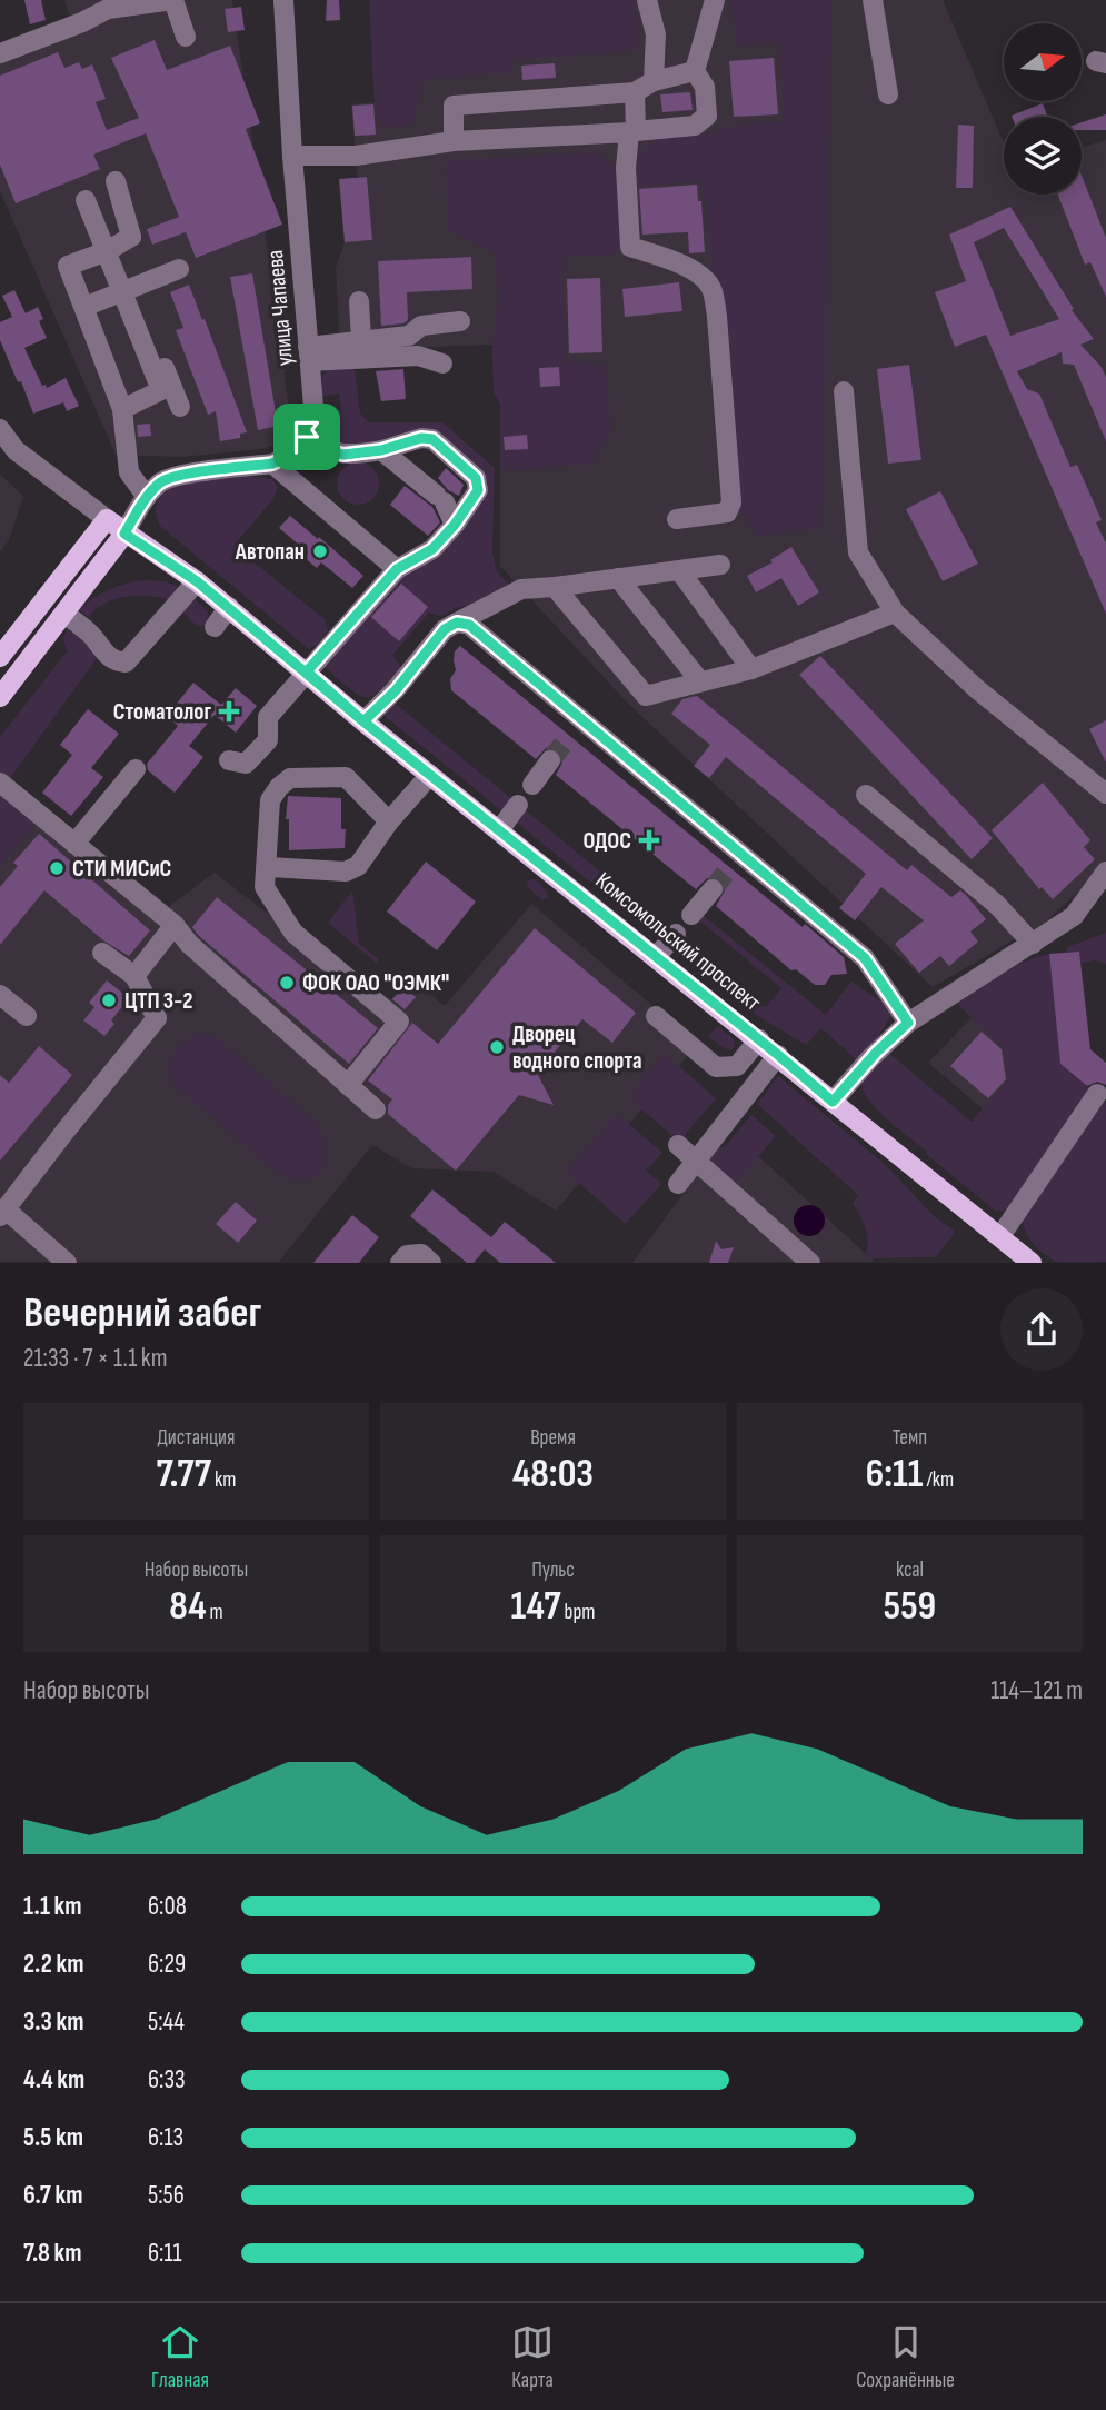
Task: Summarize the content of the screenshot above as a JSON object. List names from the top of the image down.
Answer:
{
  "streets": {
    "main road": ["Комсомольский проспект"],
    "street": ["улица Чапаева"]
  },
  "places": {
    "other": [
      "Автопан",
      "СТИ МИСиС",
      "ФОК ОАО \"ОЭМК\"",
      "ЦТП 3-2",
      "Дворец водного спорта"
    ],
    "health": ["Стоматолог", "ОДОС"]
  },
  "north": "right",
  "page": {
    "heading": ["Вечерний забег", "21:33 · 7 × 1.1 km"],
    "stats": [
      ["Дистанция", "7.77 km"],
      ["Время", "48:03"],
      ["Темп", "6:11 /km"],
      ["Набор высоты", "84 m"],
      ["Пульс", "147 bpm"],
      ["kcal", "559"]
    ],
    "chart": ["Набор высоты", "114–121 m"],
    "list": [
      {
        "name": "1.1 km",
        "note": "6:08"
      },
      {
        "name": "2.2 km",
        "note": "6:29"
      },
      {
        "name": "3.3 km",
        "note": "5:44"
      },
      {
        "name": "4.4 km",
        "note": "6:33"
      },
      {
        "name": "5.5 km",
        "note": "6:13"
      },
      {
        "name": "6.7 km",
        "note": "5:56"
      },
      {
        "name": "7.8 km",
        "note": "6:11"
      }
    ],
    "tabs": ["Главная", "Карта", "Сохранённые"]
  }
}
